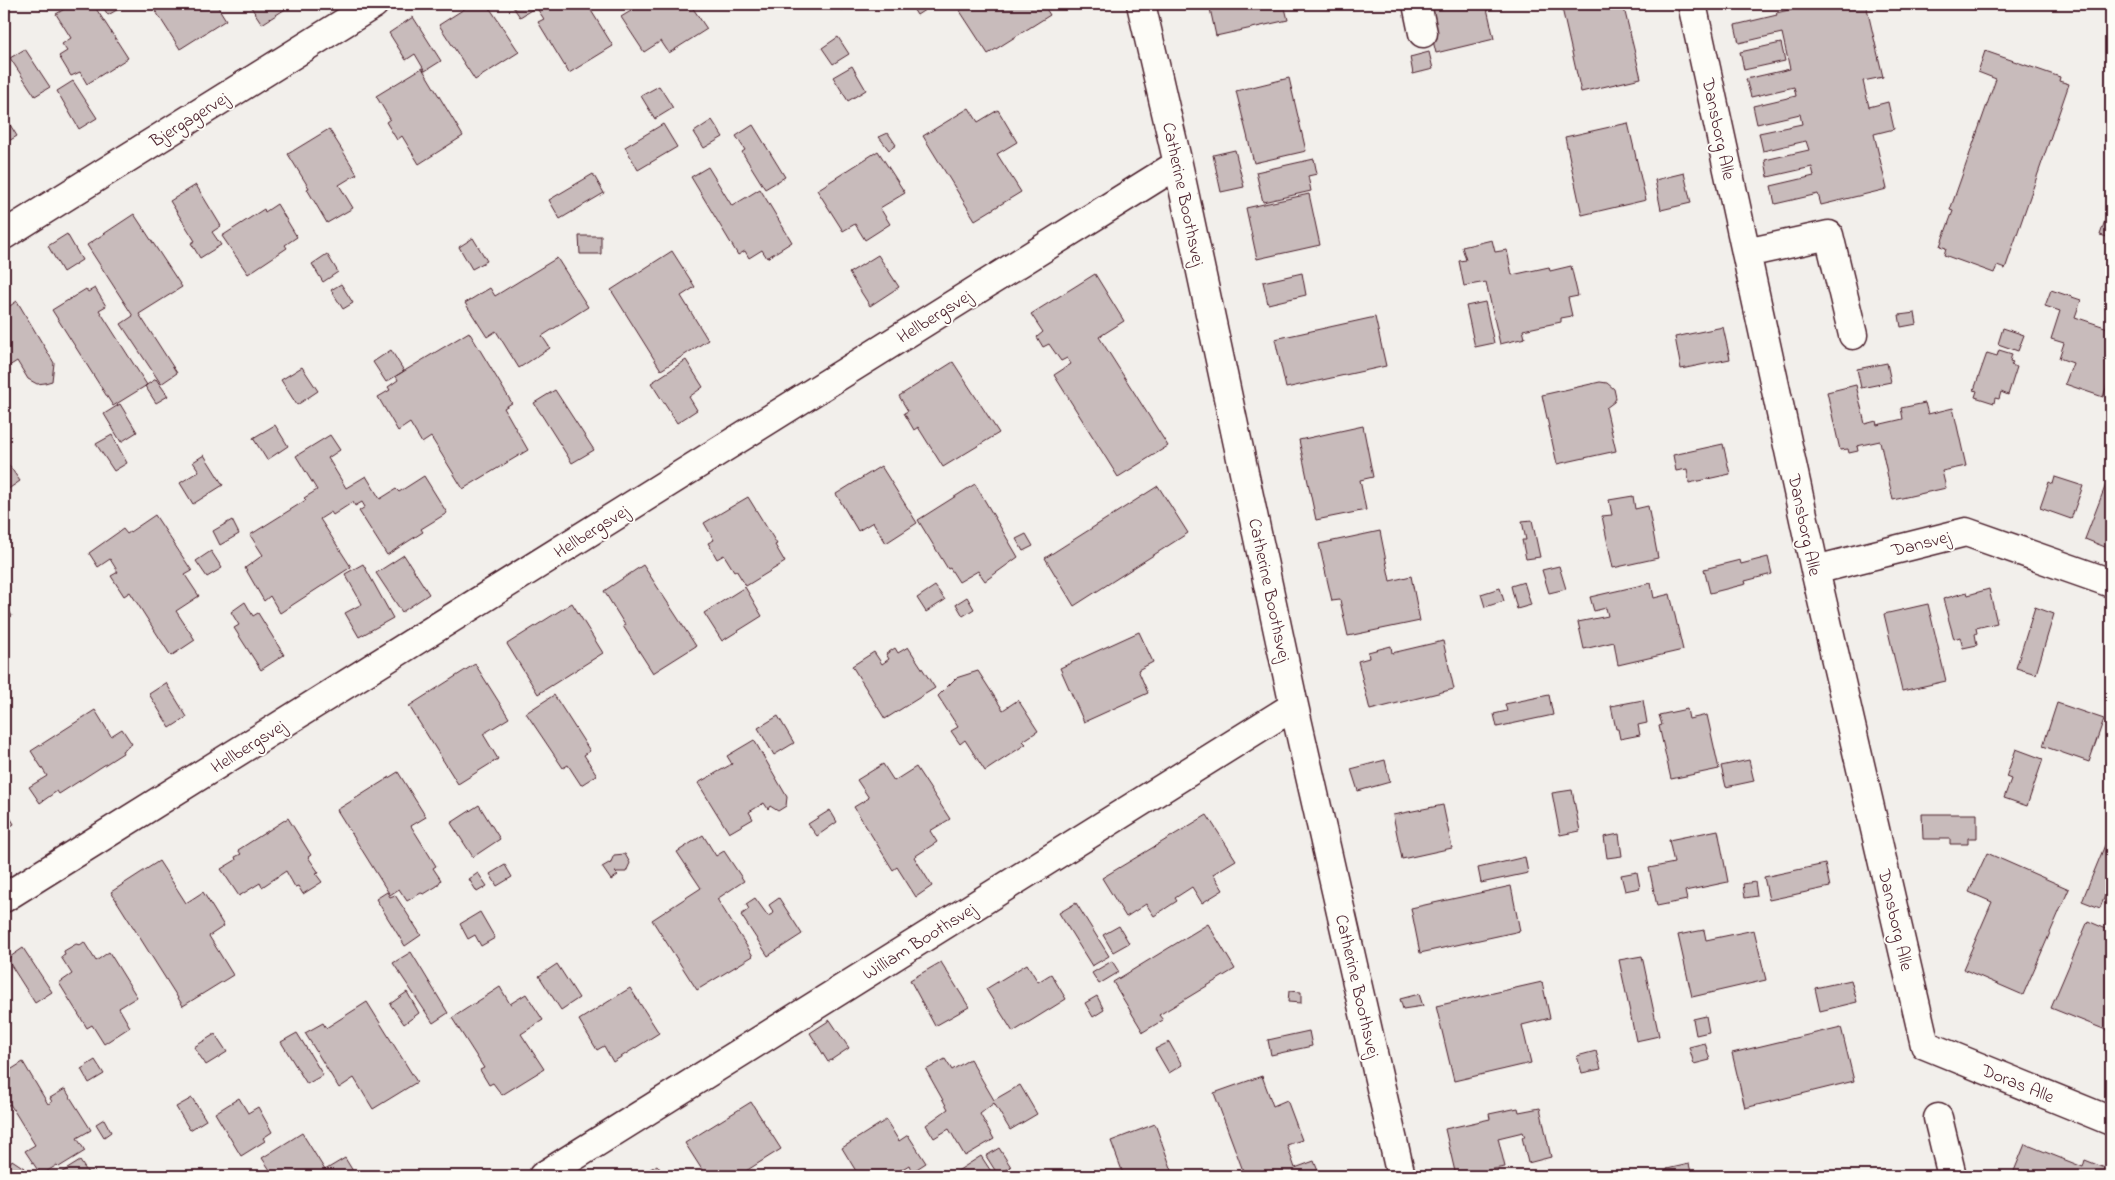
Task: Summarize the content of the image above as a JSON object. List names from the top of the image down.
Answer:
{
  "streets": {
    "street": [
      "Bjergagervej",
      "Dansborg Alle",
      "Catherine Boothsvej",
      "Hellbergsvej",
      "Dansvej",
      "William Boothsvej",
      "Doras Alle"
    ]
  },
  "crossings": [
    ["Dansborg Alle", "Dansvej"],
    ["Dansborg Alle", "Doras Alle"],
    ["Catherine Boothsvej", "Hellbergsvej"],
    ["Catherine Boothsvej", "William Boothsvej"]
  ]
}
